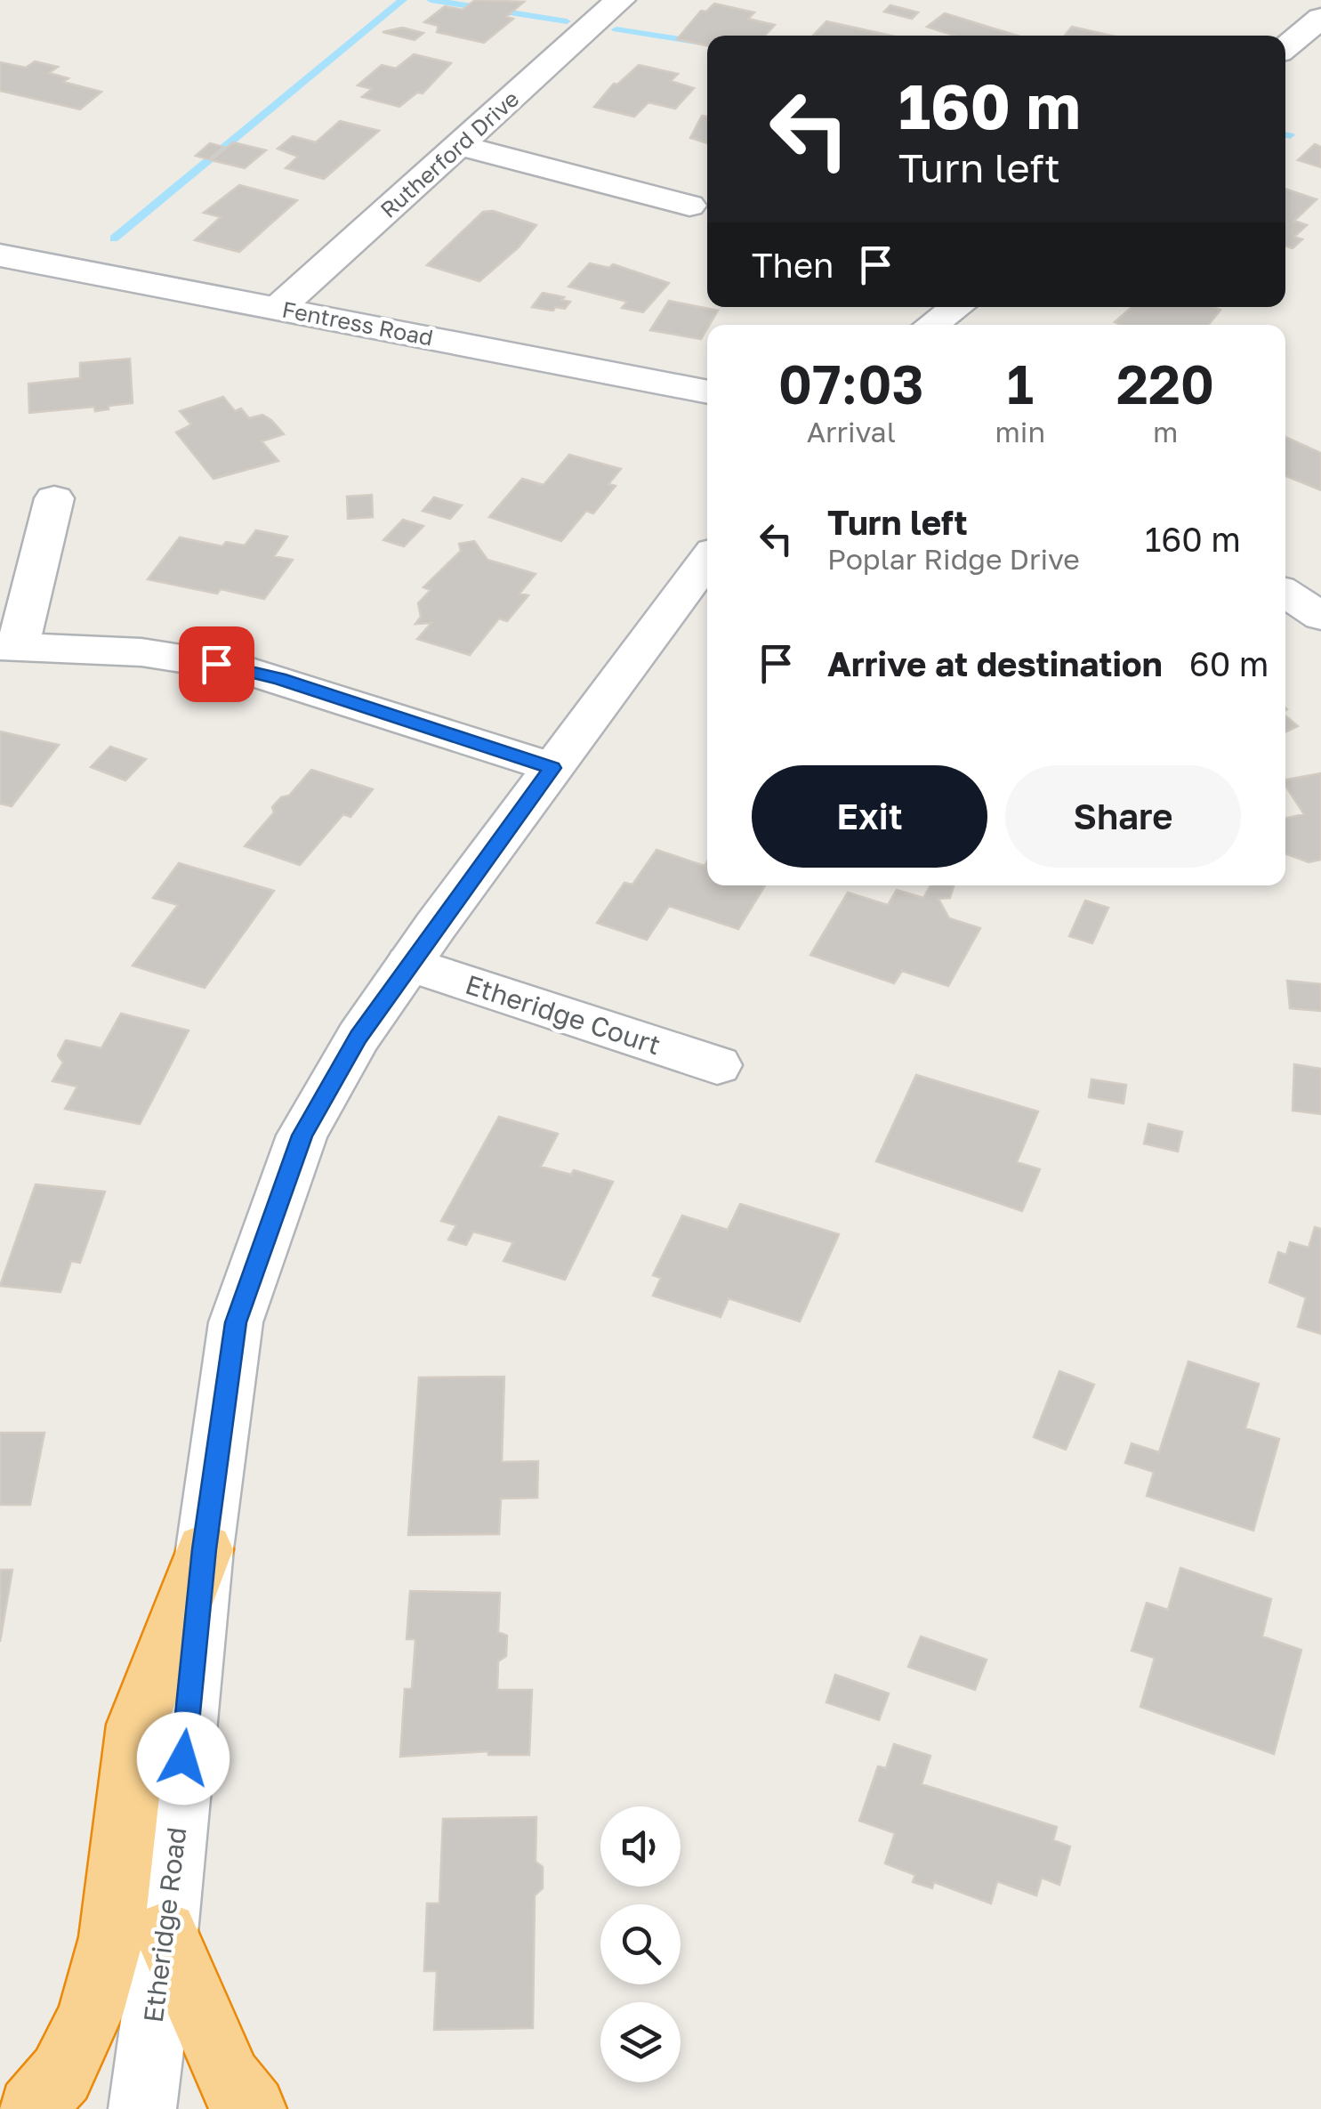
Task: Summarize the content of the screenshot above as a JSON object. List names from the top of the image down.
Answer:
{
  "streets": {
    "street": [
      "Rutherford Drive",
      "Fentress Road",
      "Etheridge Court",
      "Etheridge Road"
    ]
  },
  "crossings": [
    ["Rutherford Drive", "Fentress Road"],
    ["Etheridge Court", "Etheridge Road"]
  ],
  "page": {
    "turn": ["160 m", "Turn left"],
    "then": "Then",
    "eta": [
      "07:03",
      "Arrival",
      "1",
      "min",
      "220",
      "m"
    ],
    "list": [
      {
        "name": "Turn left",
        "note": "Poplar Ridge Drive",
        "value": "160 m"
      },
      {
        "name": "Arrive at destination",
        "value": "60 m"
      }
    ],
    "buttons": ["Exit", "Share"]
  }
}
